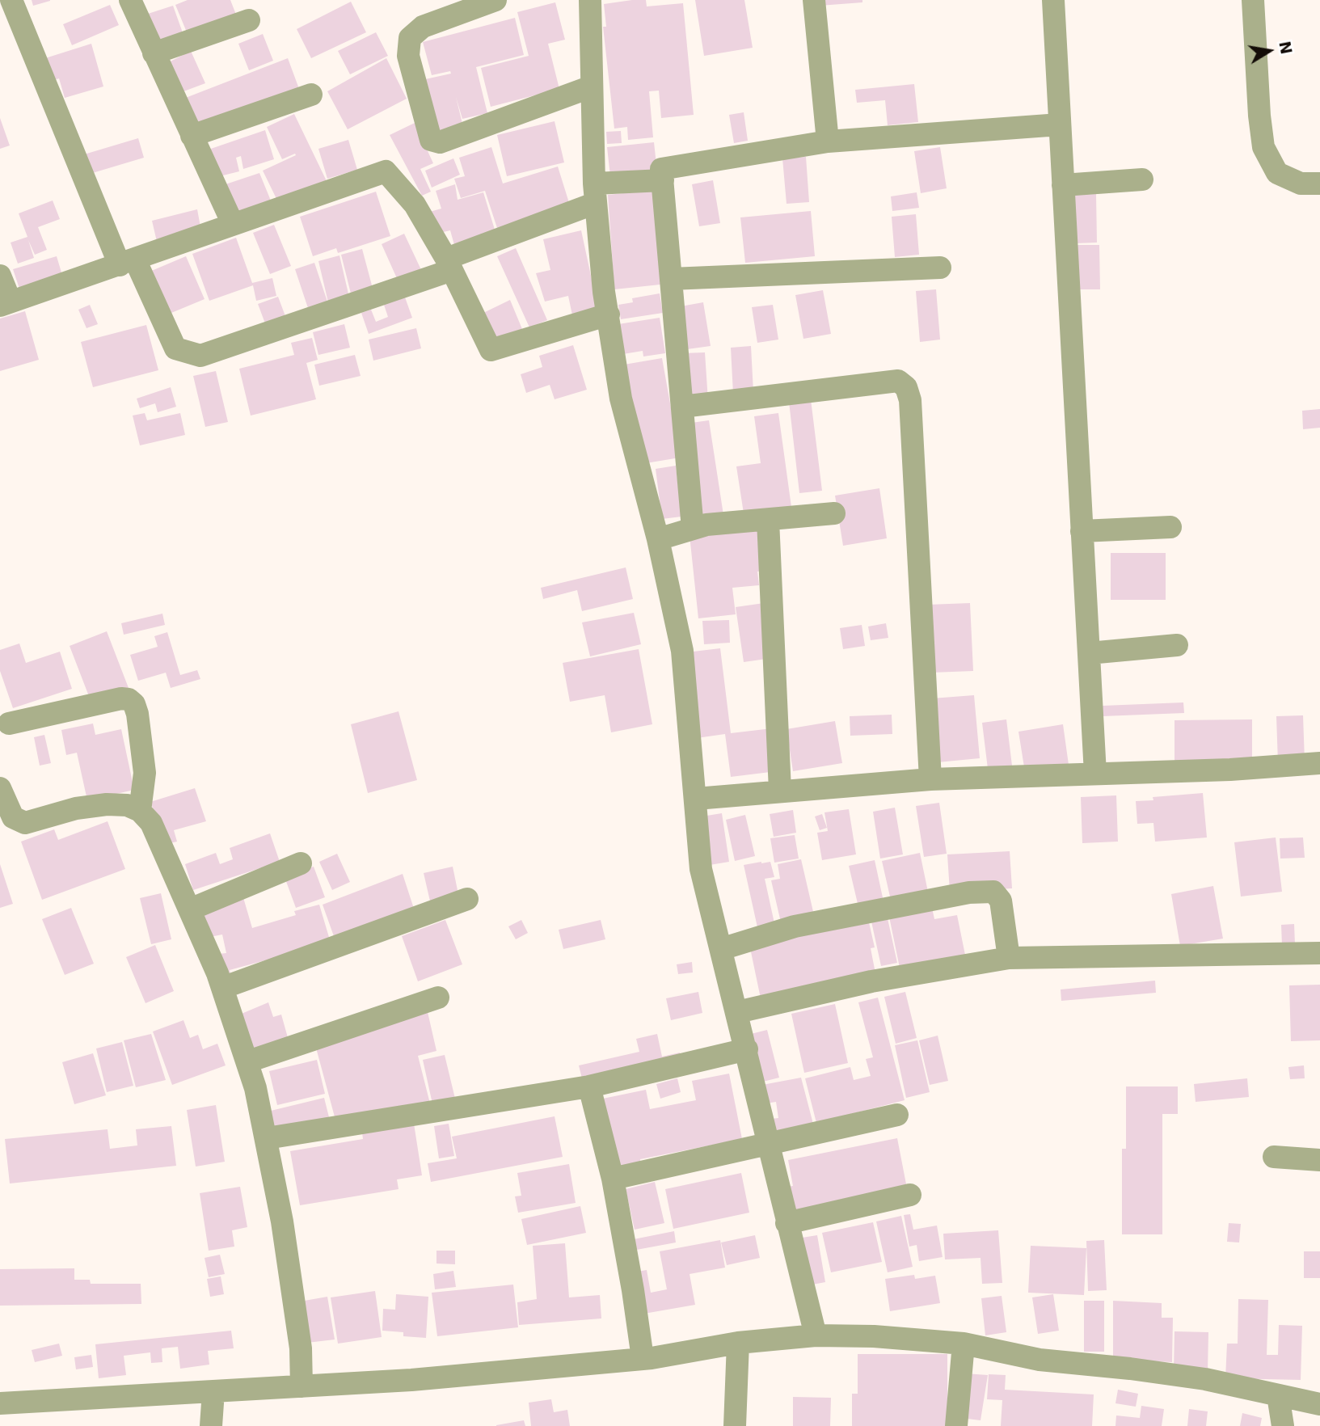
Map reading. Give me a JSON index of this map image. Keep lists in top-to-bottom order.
{
  "north": "right"
}
